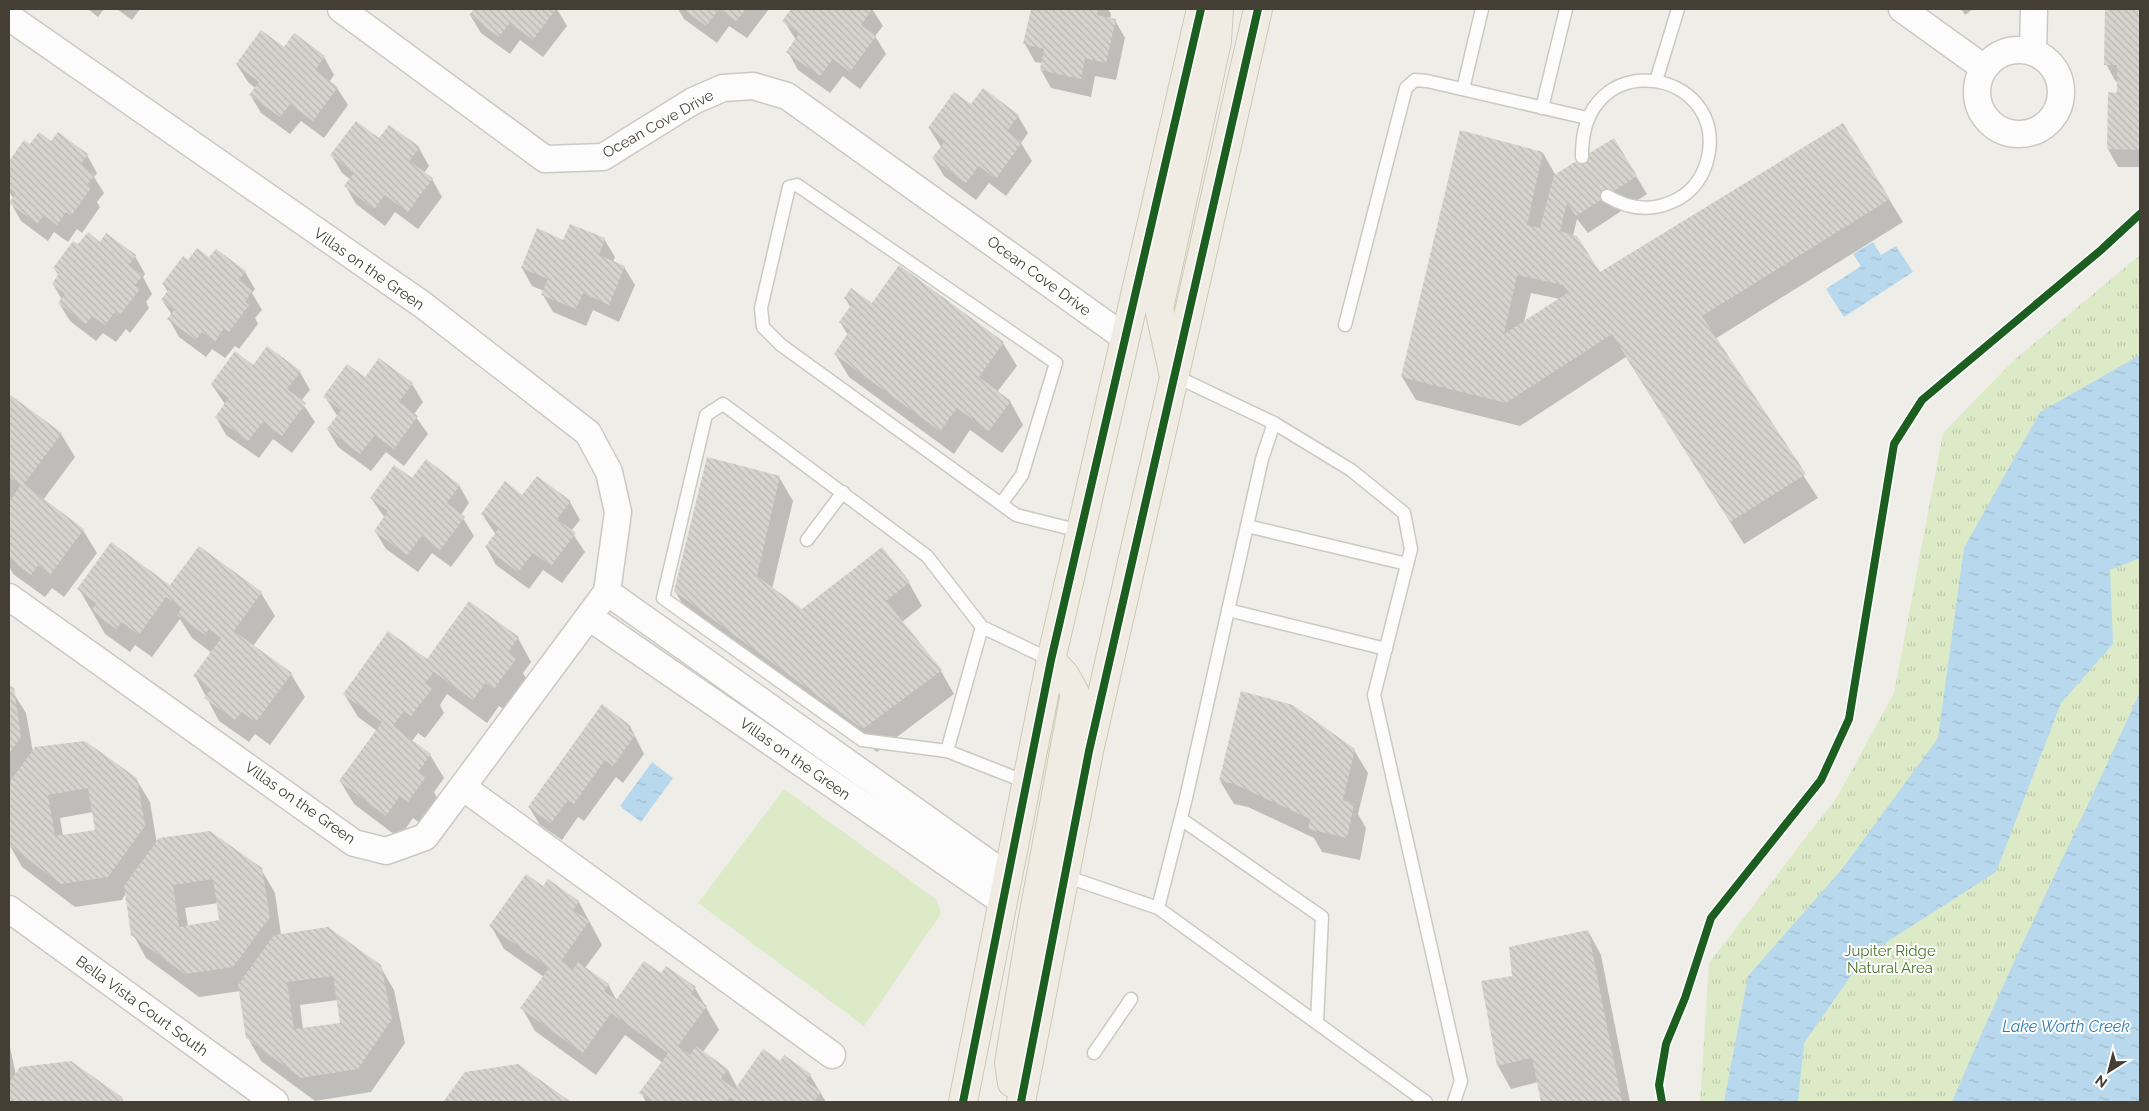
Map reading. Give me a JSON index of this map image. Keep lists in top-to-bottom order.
{
  "streets": {
    "street": ["Ocean Cove Drive", "Villas on the Green", "Bella Vista Court South"]
  },
  "water": ["Lake Worth Creek"],
  "parks": ["Jupiter Ridge Natural Area"],
  "north": "bottom left"
}
